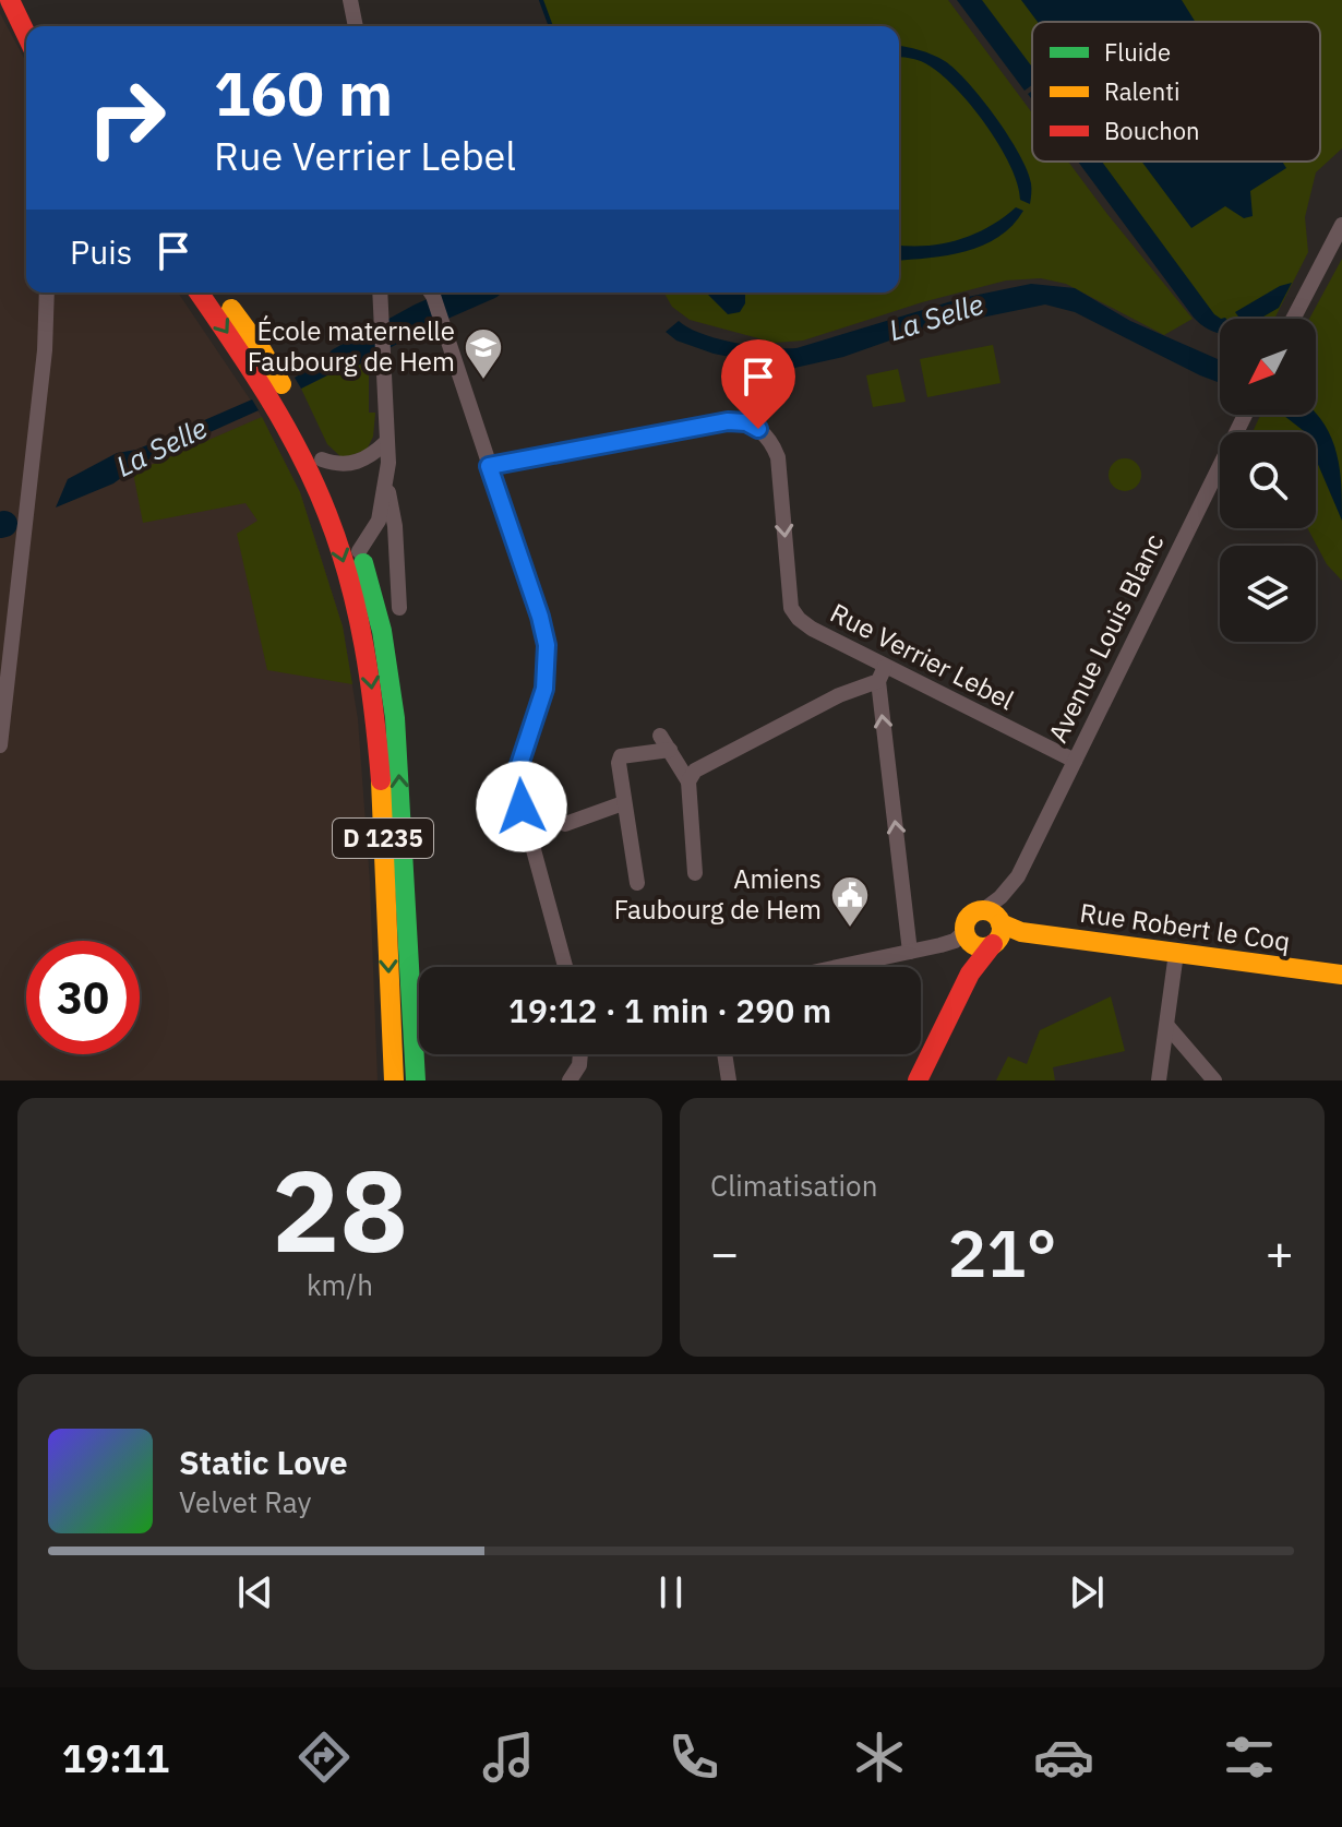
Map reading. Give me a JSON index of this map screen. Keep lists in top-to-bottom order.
{
  "streets": {
    "main road": ["Avenue Louis Blanc", "D 1235", "Rue Robert le Coq"],
    "street": ["Rue Verrier Lebel"]
  },
  "crossings": [
    ["Avenue Louis Blanc", "Rue Verrier Lebel"],
    ["Avenue Louis Blanc", "Rue Robert le Coq"]
  ],
  "water": ["La Selle"],
  "places": {
    "school or university": ["École maternelle Faubourg de Hem"],
    "public building": ["Amiens Faubourg de Hem"]
  },
  "legend": ["Fluide", "Ralenti", "Bouchon"],
  "north": "bottom left",
  "page": {
    "turn": ["160 m", "Rue Verrier Lebel"],
    "then": "Puis",
    "limit": "30",
    "trip": "19:12 · 1 min · 290 m",
    "tile": [
      ["28", "km/h"],
      "Climatisation"
    ],
    "heat": ["−", "21°", "+"],
    "song": ["Static Love", "Velvet Ray"],
    "tabs": "19:11"
  }
}
